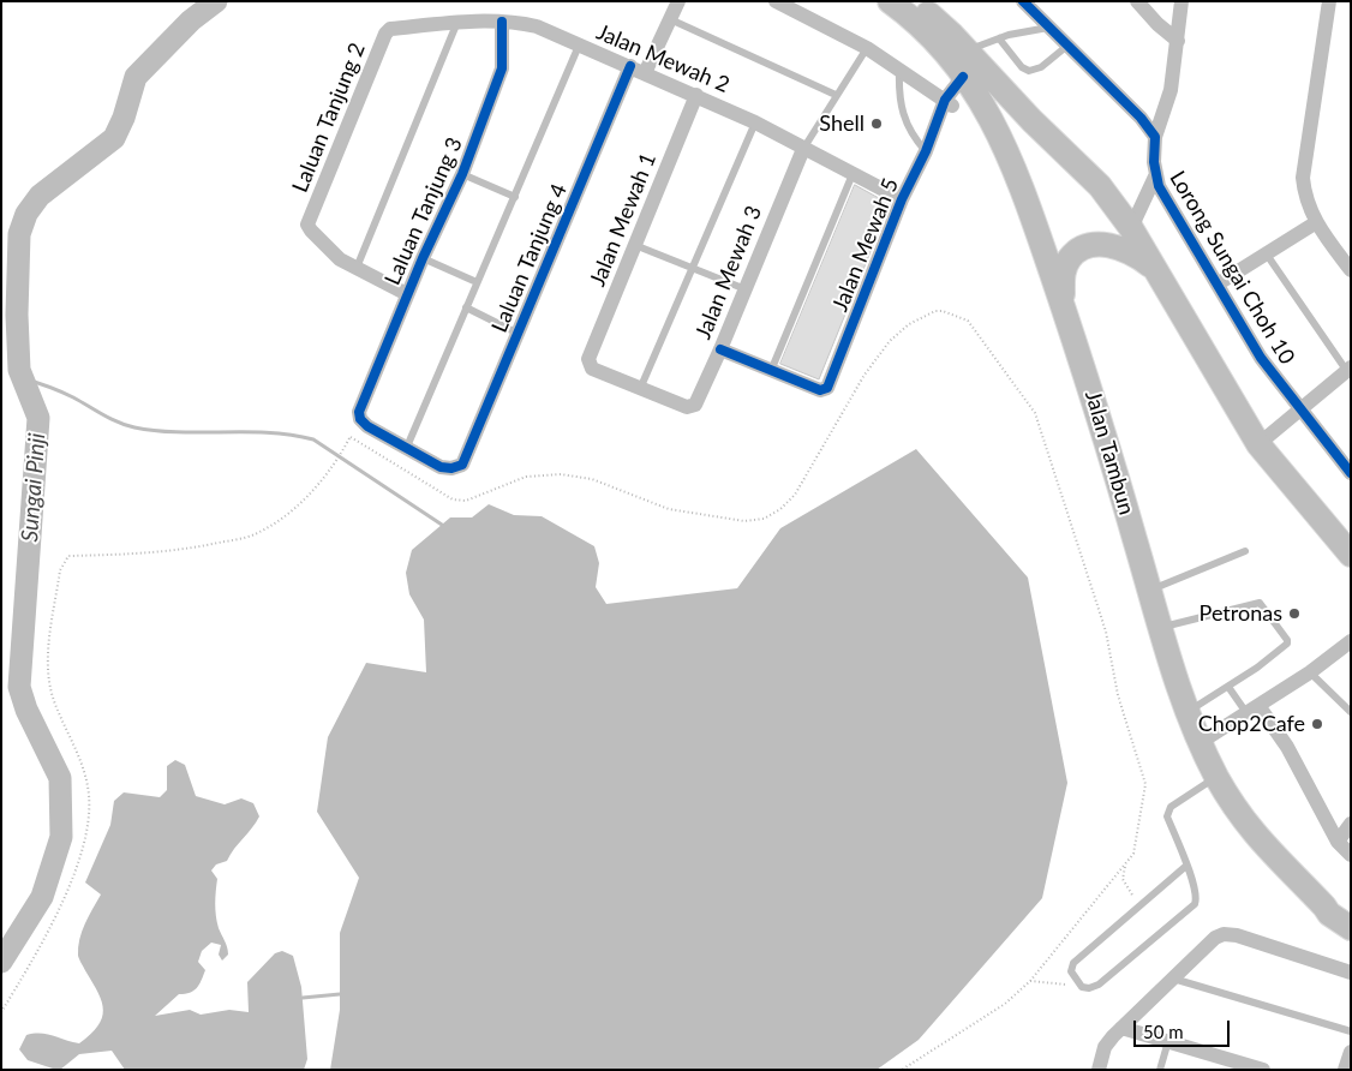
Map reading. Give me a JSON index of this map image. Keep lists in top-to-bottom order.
{
  "streets": {
    "main road": ["Jalan Tambun"],
    "street": [
      "Jalan Mewah 2",
      "Laluan Tanjung 2",
      "Laluan Tanjung 3",
      "Jalan Mewah 1",
      "Jalan Mewah 5",
      "Laluan Tanjung 4",
      "Lorong Sungai Choh 10",
      "Jalan Mewah 3"
    ]
  },
  "crossings": [
    ["Jalan Mewah 2", "Laluan Tanjung 2"],
    ["Jalan Mewah 2", "Laluan Tanjung 3"],
    ["Jalan Mewah 2", "Jalan Mewah 1"],
    ["Jalan Mewah 2", "Jalan Mewah 5"],
    ["Jalan Mewah 2", "Laluan Tanjung 4"],
    ["Jalan Mewah 2", "Jalan Mewah 3"],
    ["Laluan Tanjung 3", "Laluan Tanjung 4"],
    ["Jalan Mewah 1", "Jalan Mewah 3"]
  ],
  "water": ["Sungai Pinji"],
  "places": ["Shell", "Petronas", "Chop2Cafe"],
  "scale_bar": "50 m"
}
